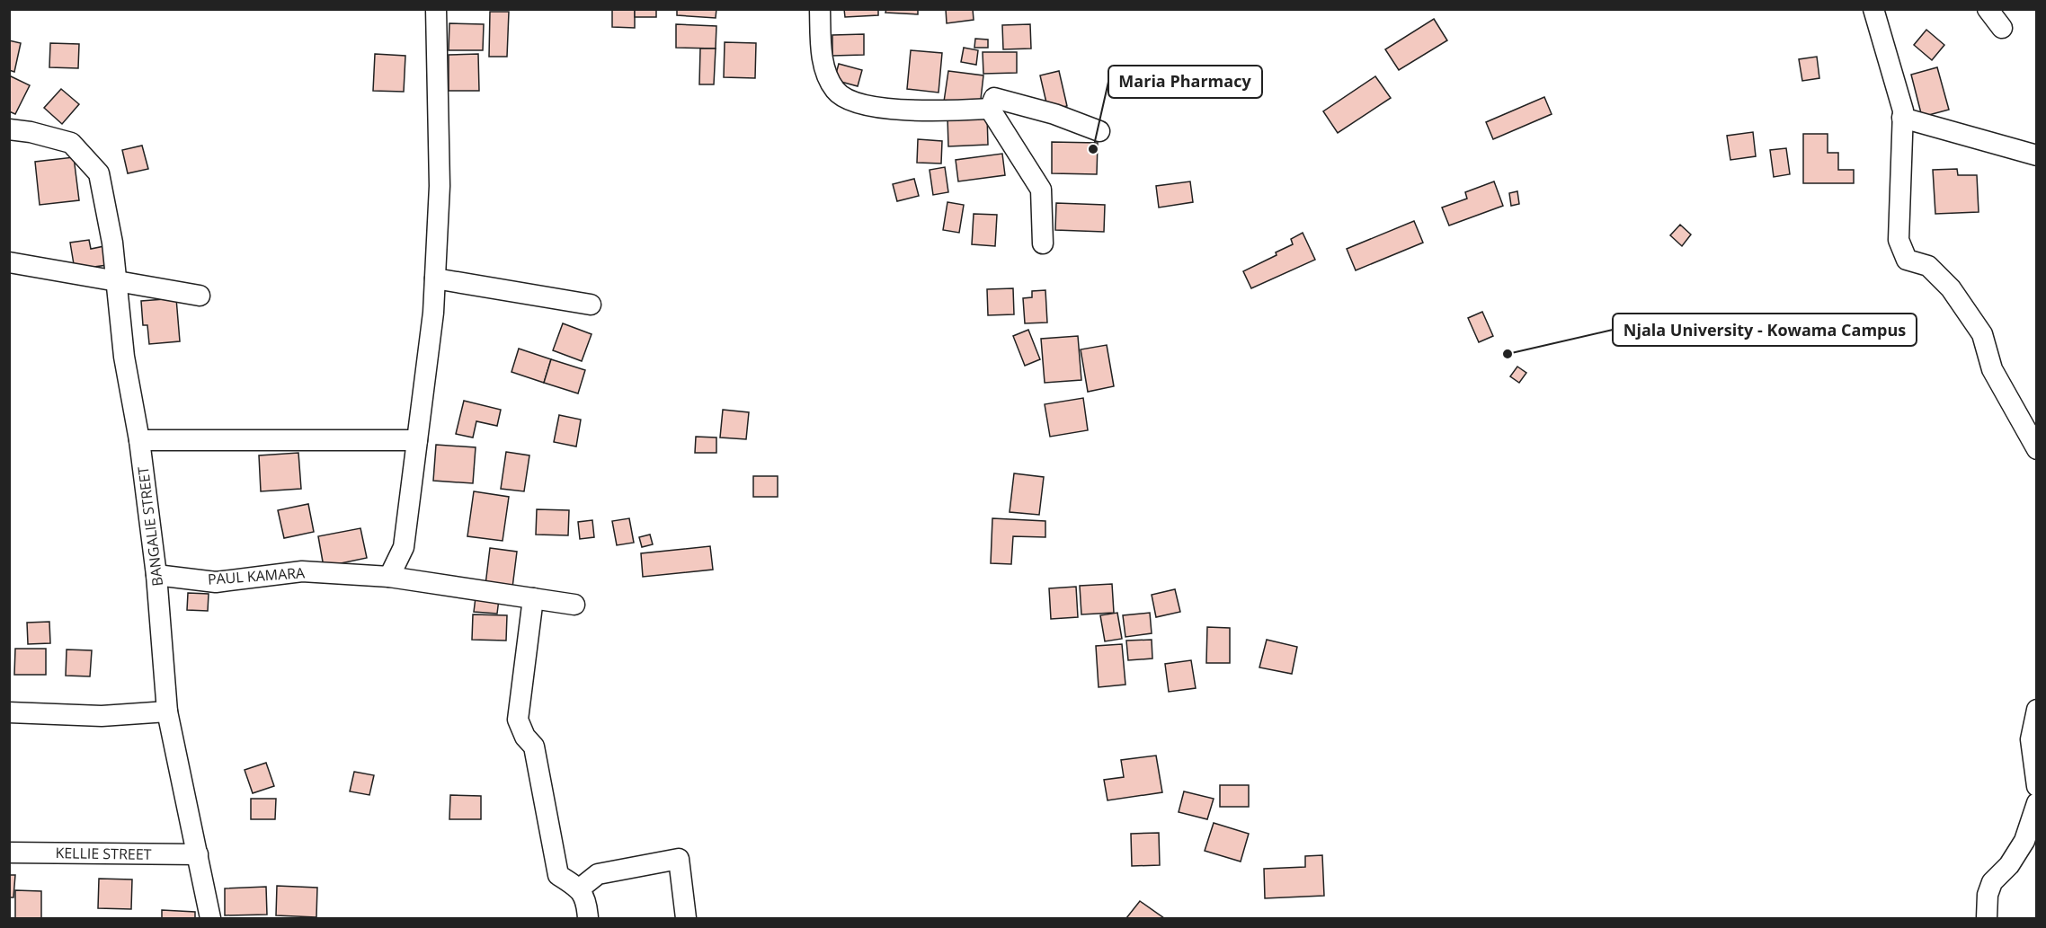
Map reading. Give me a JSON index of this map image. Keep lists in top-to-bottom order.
{
  "streets": {
    "street": ["BANGALIE STREET", "PAUL KAMARA", "KELLIE STREET"]
  },
  "crossings": [
    ["BANGALIE STREET", "PAUL KAMARA"],
    ["BANGALIE STREET", "KELLIE STREET"]
  ],
  "places": ["Maria Pharmacy", "Njala University - Kowama Campus"]
}
